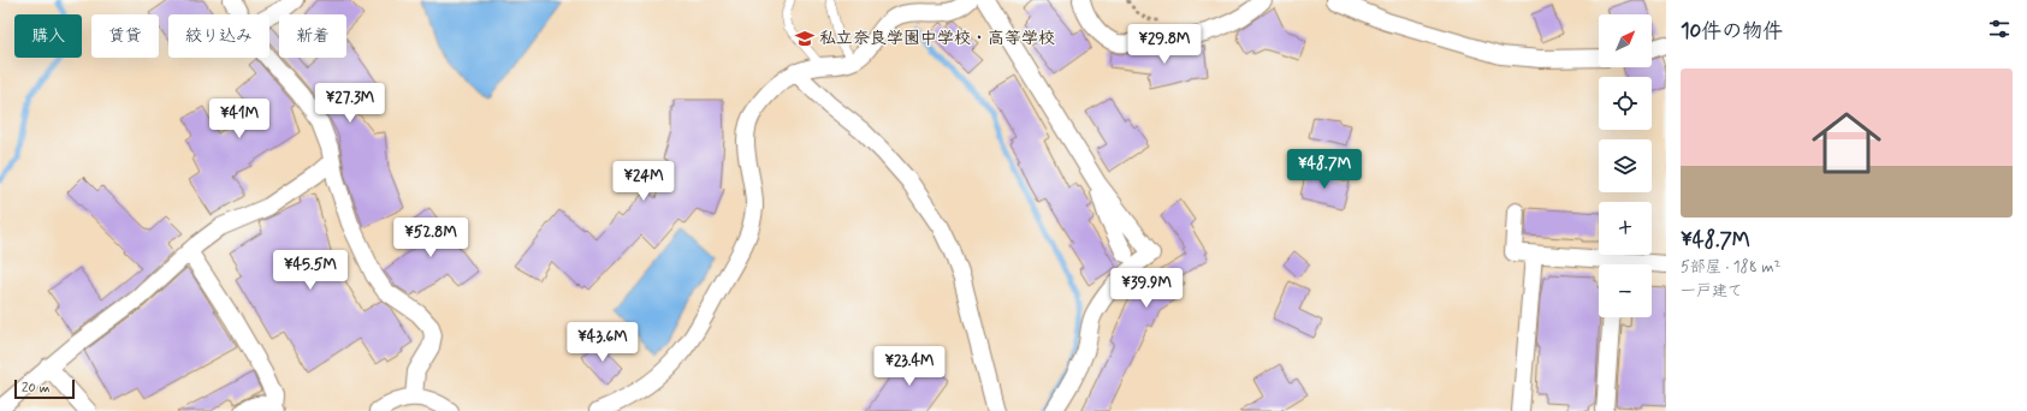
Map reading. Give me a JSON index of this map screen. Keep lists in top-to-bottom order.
{
  "places": {
    "school or university": ["私立奈良学園中学校・高等学校"]
  },
  "scale_bar": "20 m",
  "north": "top right",
  "page": {
    "heading": "10件の物件",
    "map_buttons": ["+", "−"],
    "chip": [
      "購入",
      "賃貸",
      "絞り込み",
      "新着"
    ],
    "price": [
      "¥29.8M",
      "¥27.3M",
      "¥41M",
      "¥48.7M",
      "¥24M",
      "¥52.8M",
      "¥45.5M",
      "¥39.9M",
      "¥43.6M",
      "¥23.4M"
    ],
    "list": [
      {
        "name": "¥48.7M",
        "note": "5部屋 · 188 m² · 一戸建て"
      }
    ],
    "scale": "20 m"
  }
}
